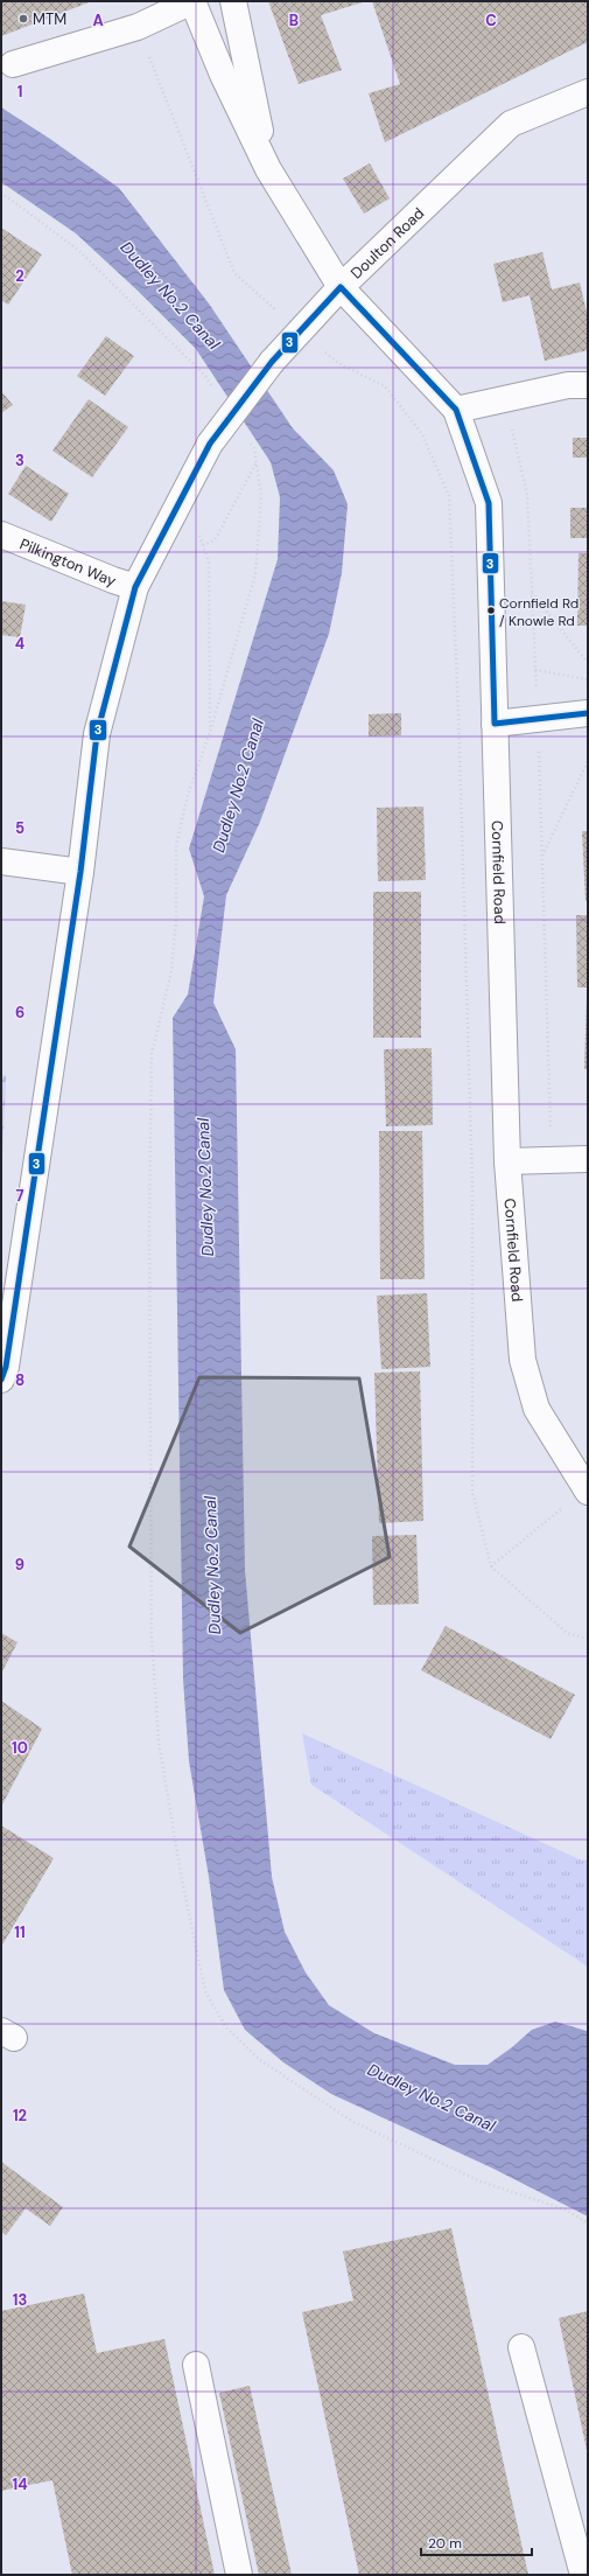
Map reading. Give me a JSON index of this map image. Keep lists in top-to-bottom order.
{
  "streets": {
    "street": ["Doulton Road", "Pilkington Way", "Cornfield Road"]
  },
  "crossings": [
    ["Doulton Road", "Pilkington Way"],
    ["Doulton Road", "Cornfield Road"]
  ],
  "water": ["Dudley No.2 Canal"],
  "places": ["MTM", "Cornfield Rd / Knowle Rd"],
  "lines": ["transit line 3"],
  "scale_bar": "20 m",
  "grid": {
    "columns": ["A", "B", "C"],
    "rows": [
      "1",
      "2",
      "3",
      "4",
      "5",
      "6",
      "7",
      "8",
      "9",
      "10",
      "11",
      "12",
      "13",
      "14"
    ]
  }
}
